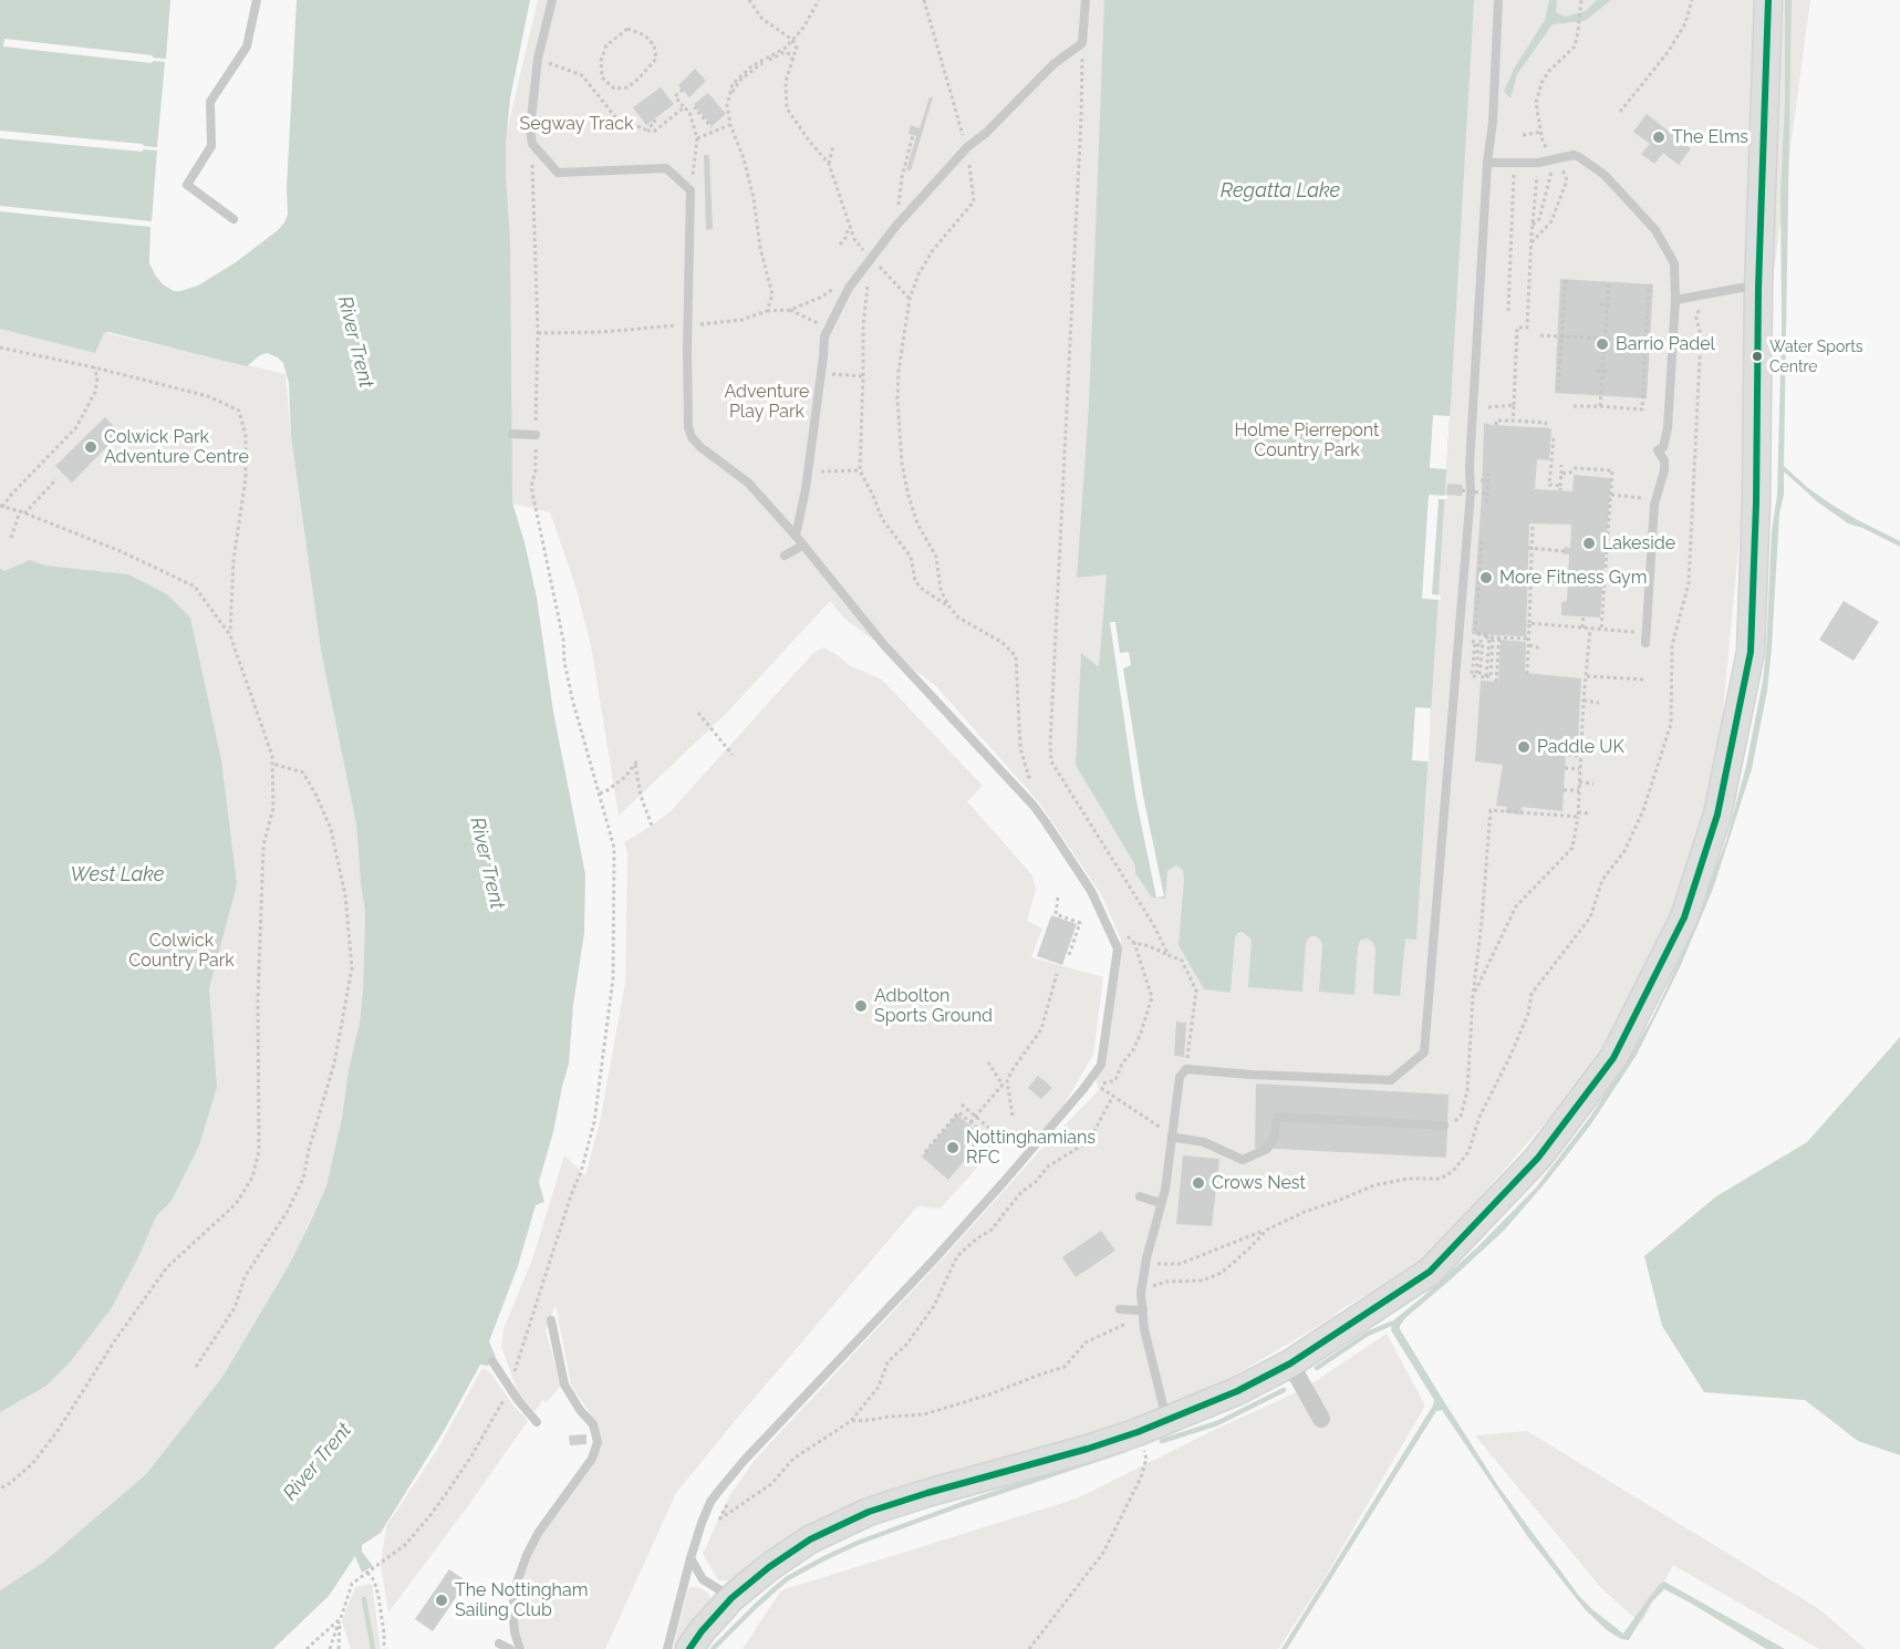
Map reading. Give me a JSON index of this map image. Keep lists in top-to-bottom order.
{
  "water": ["Regatta Lake", "River Trent", "West Lake"],
  "parks": [
    "Segway Track",
    "Adventure Play Park",
    "Holme Pierrepont Country Park",
    "Colwick Country Park"
  ],
  "places": [
    "The Elms",
    "Barrio Padel",
    "Water Sports Centre",
    "Colwick Park Adventure Centre",
    "Lakeside",
    "More Fitness Gym",
    "Paddle UK",
    "Adbolton Sports Ground",
    "Nottinghamians RFC",
    "Crows Nest",
    "The Nottingham Sailing Club"
  ]
}
